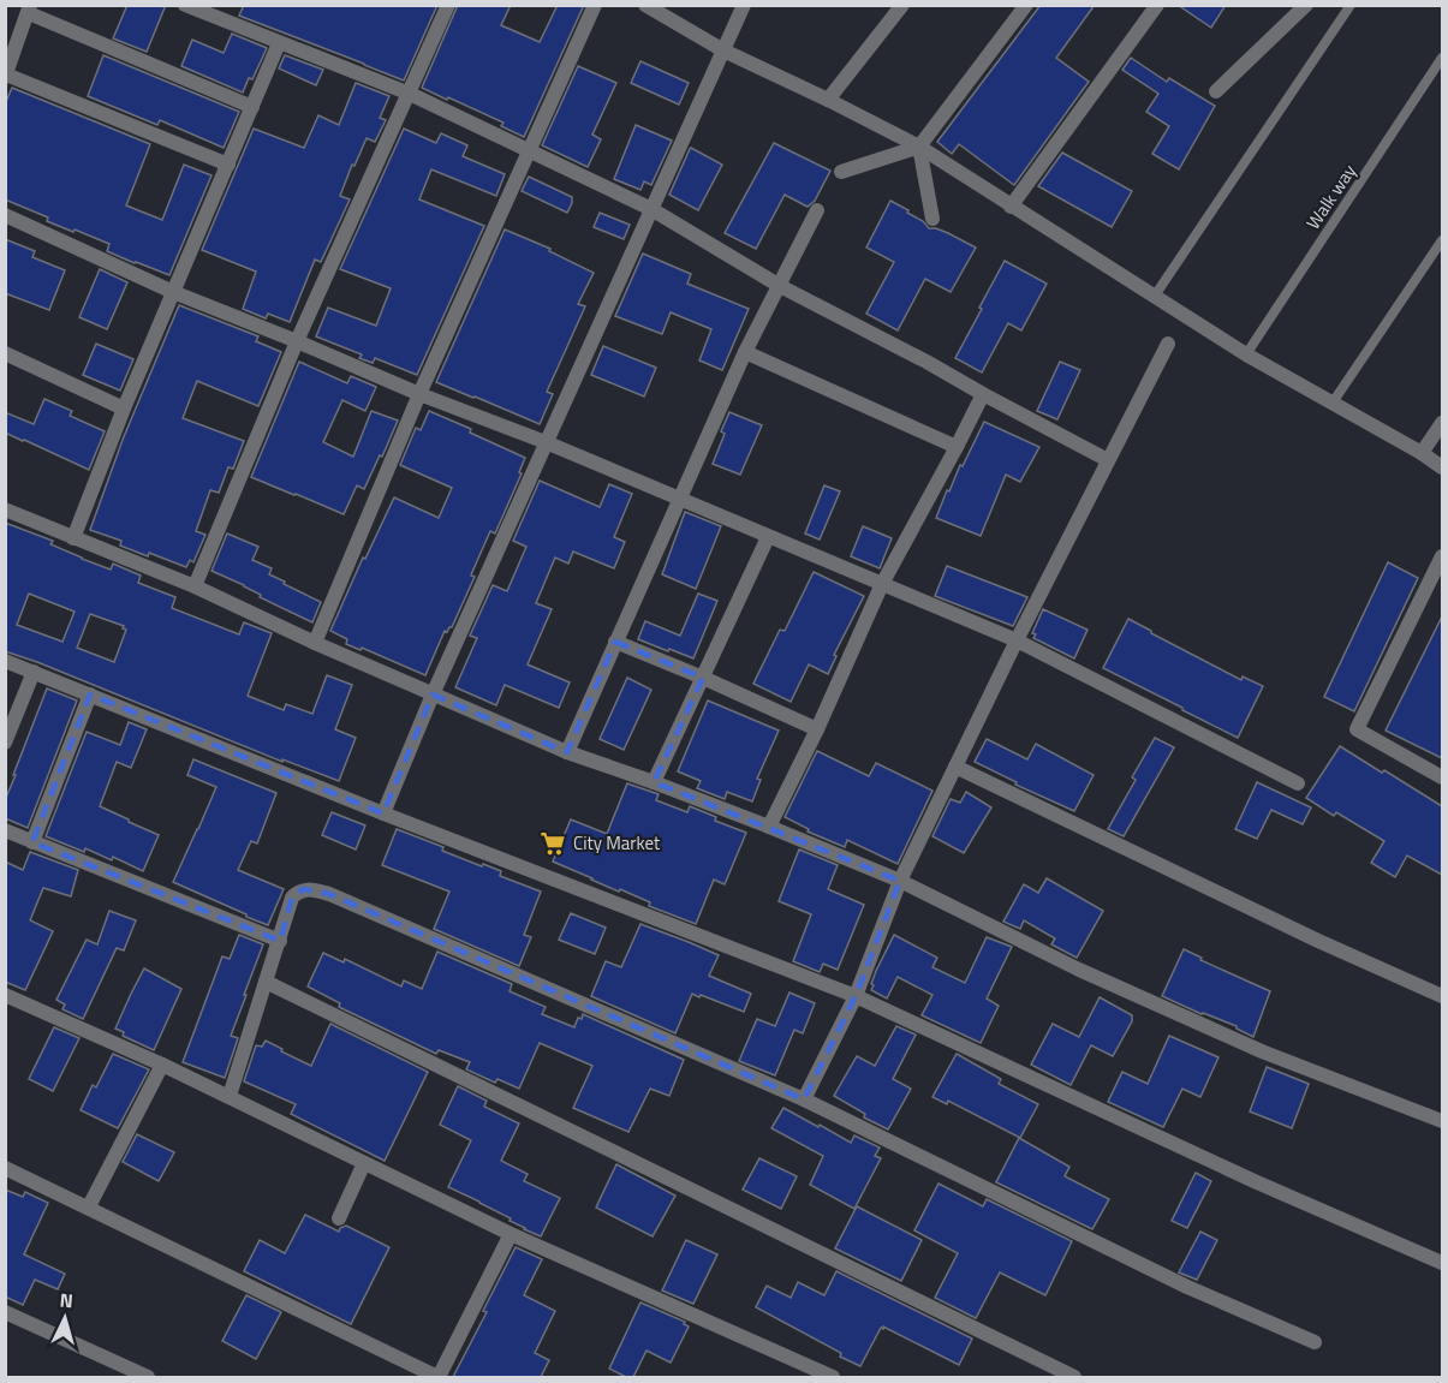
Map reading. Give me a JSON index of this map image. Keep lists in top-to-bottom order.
{
  "streets": {
    "lane": ["Walk way"]
  },
  "places": {
    "supermarket": ["City Market"]
  },
  "north": "top"
}
